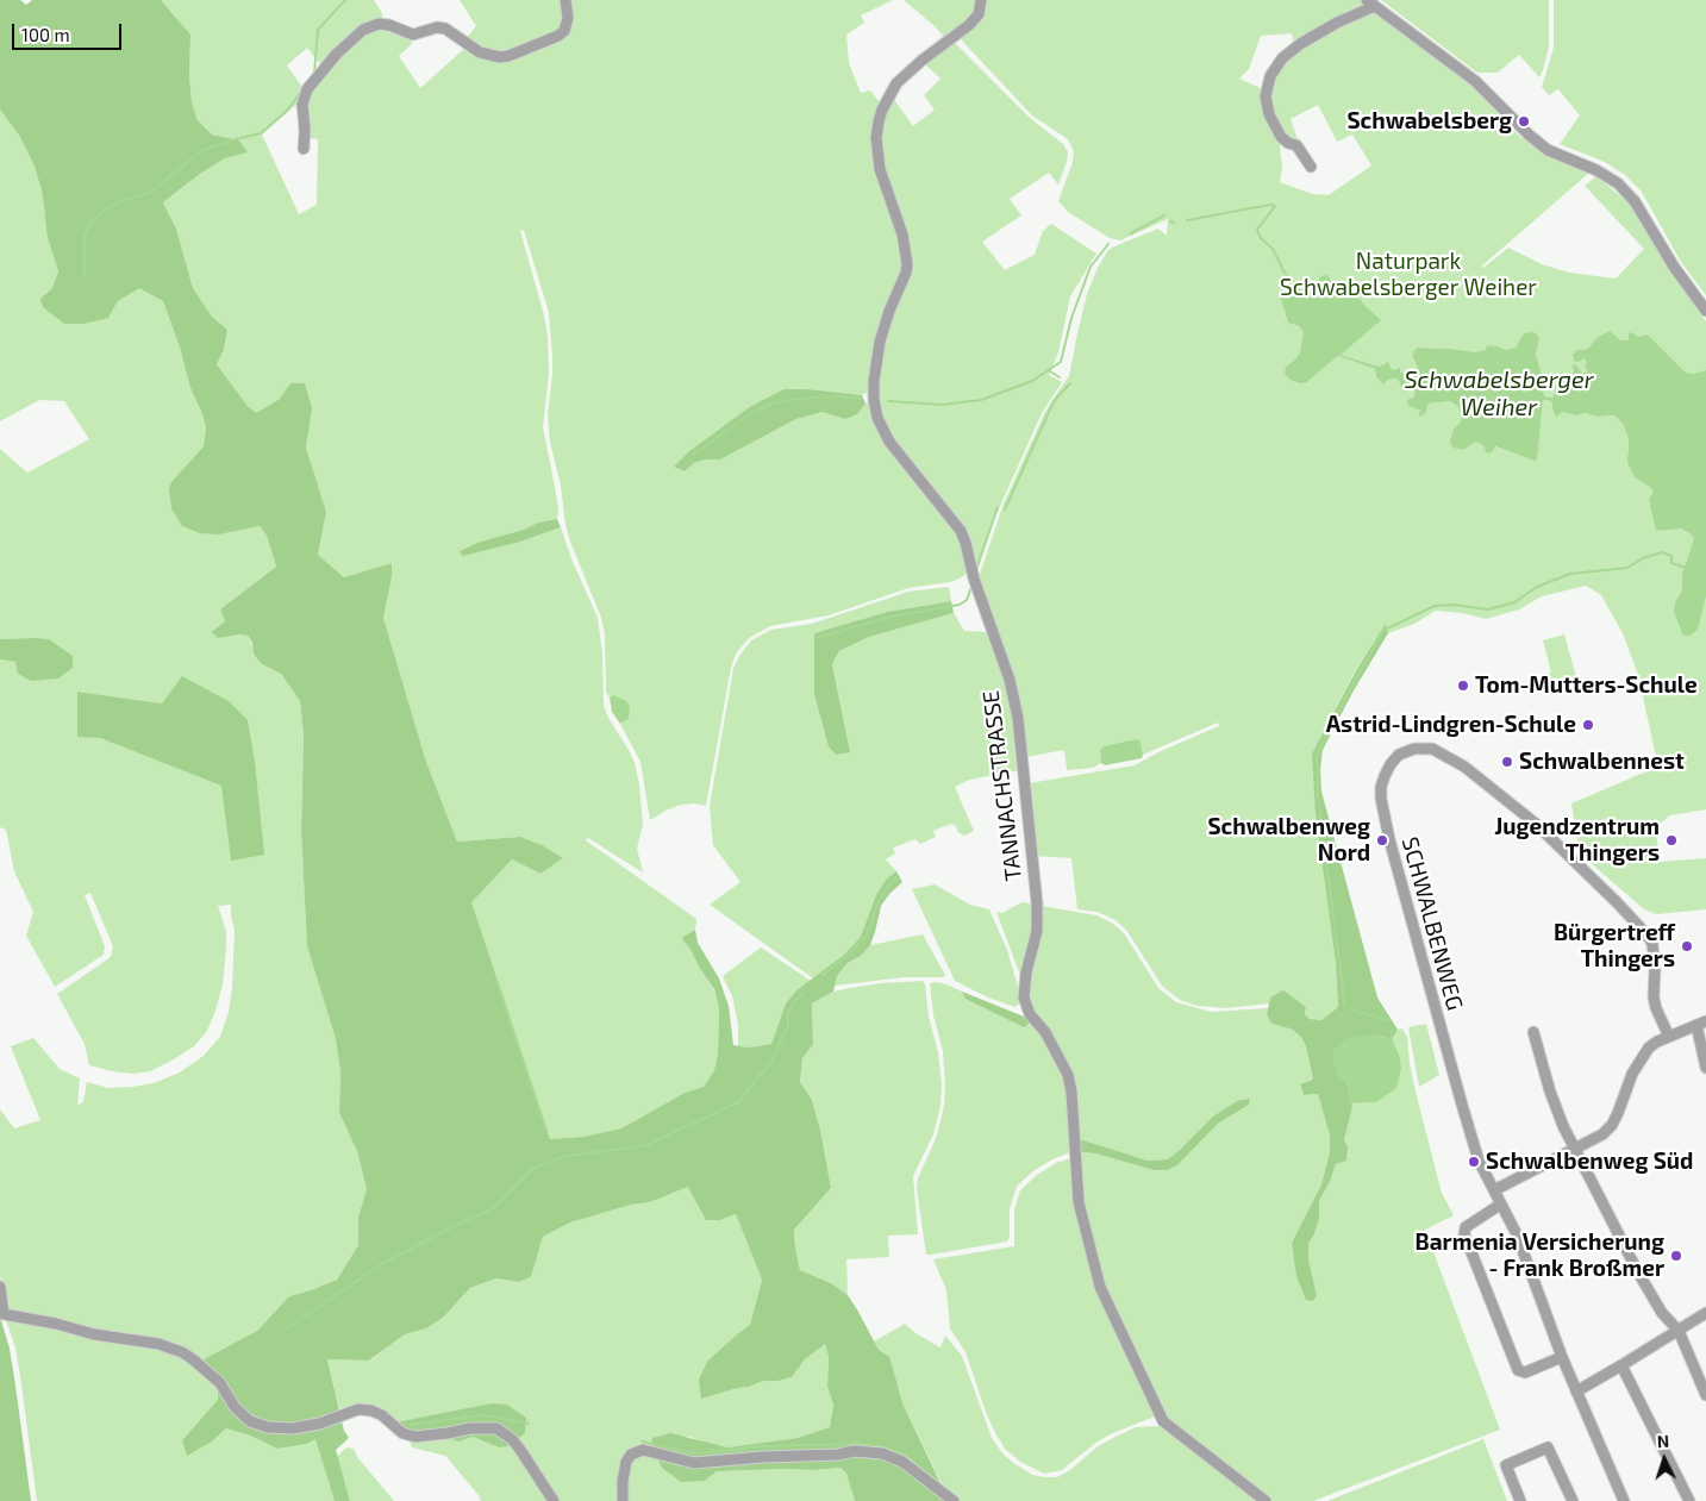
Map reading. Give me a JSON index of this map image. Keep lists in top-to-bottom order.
{
  "streets": {
    "street": ["TANNACHSTRASSE", "SCHWALBENWEG"]
  },
  "water": ["Schwabelsberger Weiher"],
  "parks": ["Naturpark Schwabelsberger Weiher"],
  "places": [
    "Schwabelsberg",
    "Tom-Mutters-Schule",
    "Astrid-Lindgren-Schule",
    "Schwalbennest",
    "Schwalbenweg Nord",
    "Jugendzentrum Thingers",
    "Bürgertreff Thingers",
    "Schwalbenweg Süd",
    "Barmenia Versicherung - Frank Broßmer"
  ],
  "scale_bar": "100 m",
  "north": "top"
}
